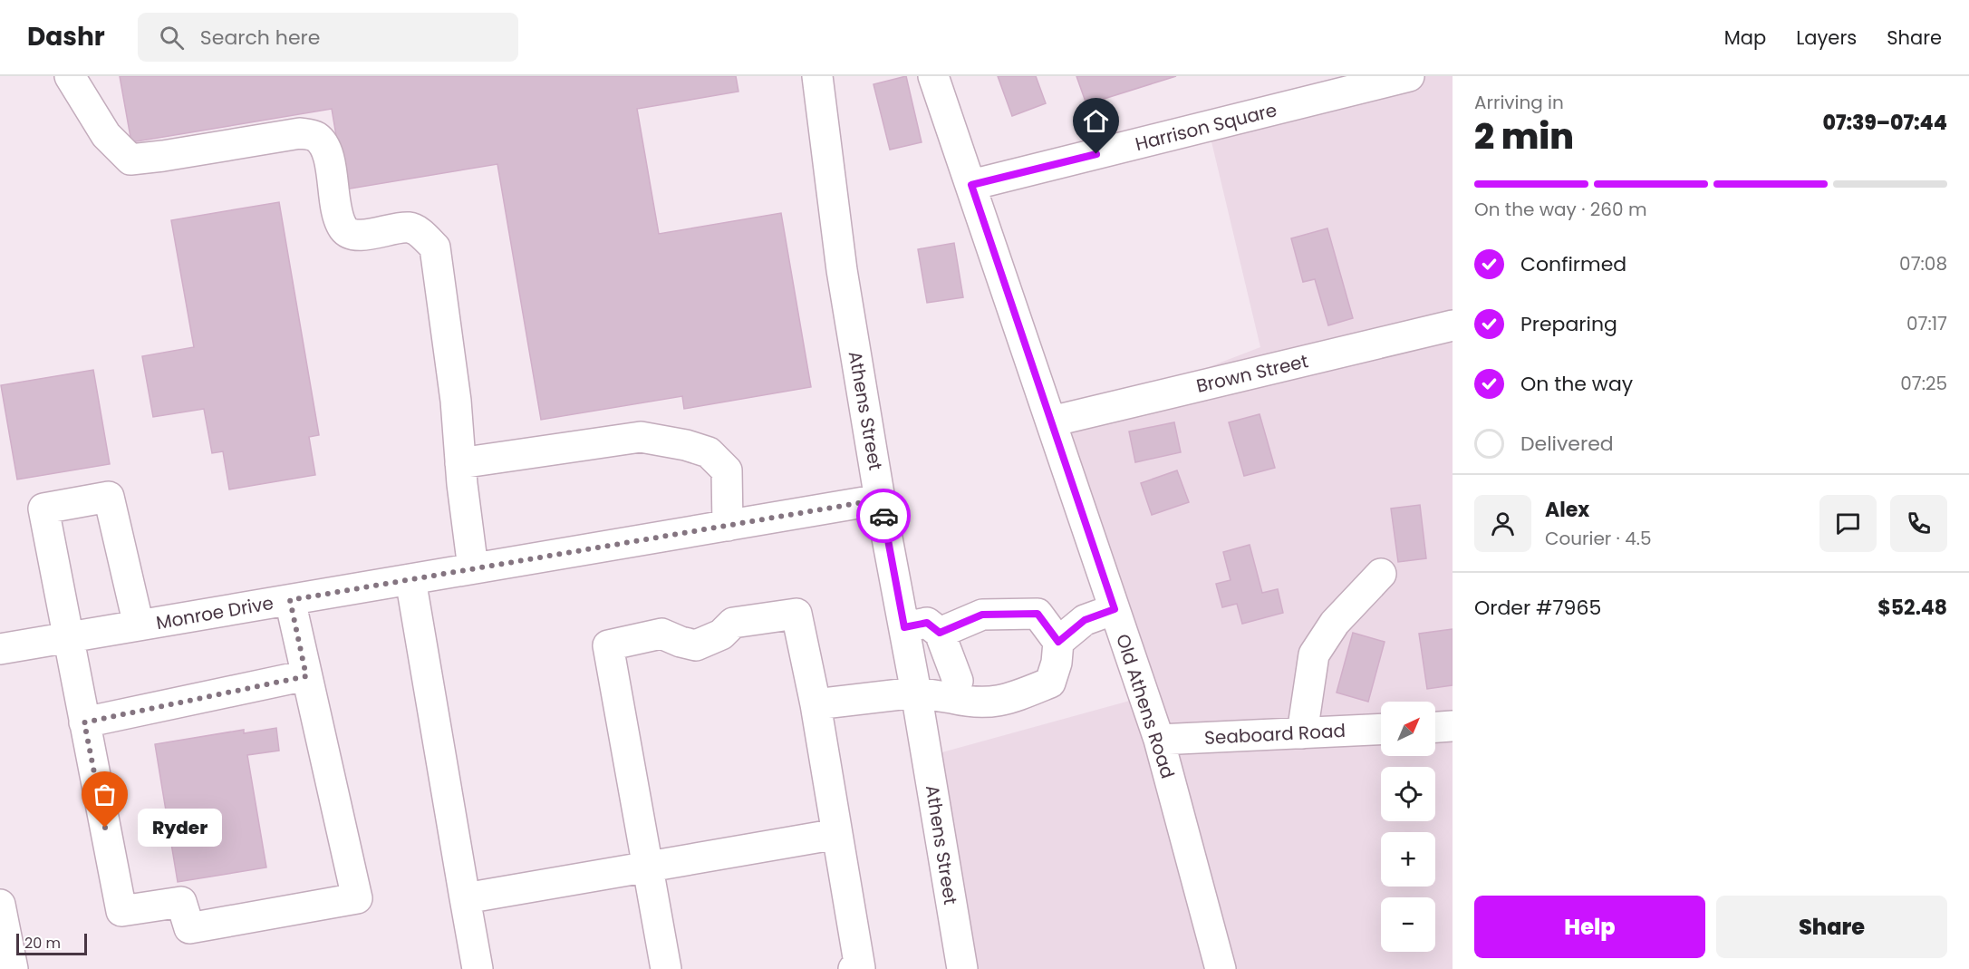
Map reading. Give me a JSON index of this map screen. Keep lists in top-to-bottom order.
{
  "streets": {
    "street": [
      "Harrison Square",
      "Brown Street",
      "Athens Street",
      "Monroe Drive",
      "Old Athens Road",
      "Seaboard Road"
    ]
  },
  "crossings": [
    ["Harrison Square", "Old Athens Road"],
    ["Brown Street", "Old Athens Road"],
    ["Athens Street", "Monroe Drive"],
    ["Old Athens Road", "Seaboard Road"]
  ],
  "places": ["Ryder"],
  "scale_bar": "20 m",
  "north": "top right",
  "page": {
    "header": "Dashr",
    "search": "Search here",
    "nav": ["Map", "Layers", "Share"],
    "heading": ["2 min", "Arriving in", "07:39–07:44"],
    "panel": [
      "Alex",
      "Courier · 4.5",
      "Order #7965",
      "$52.48"
    ],
    "bar": "On the way · 260 m",
    "list": [
      ["Confirmed", "07:08"],
      ["Preparing", "07:17"],
      ["On the way", "07:25"],
      "Delivered"
    ],
    "map_buttons": ["+", "−"],
    "bubble": "Ryder",
    "buttons": ["Help", "Share"],
    "scale": "20 m"
  }
}
